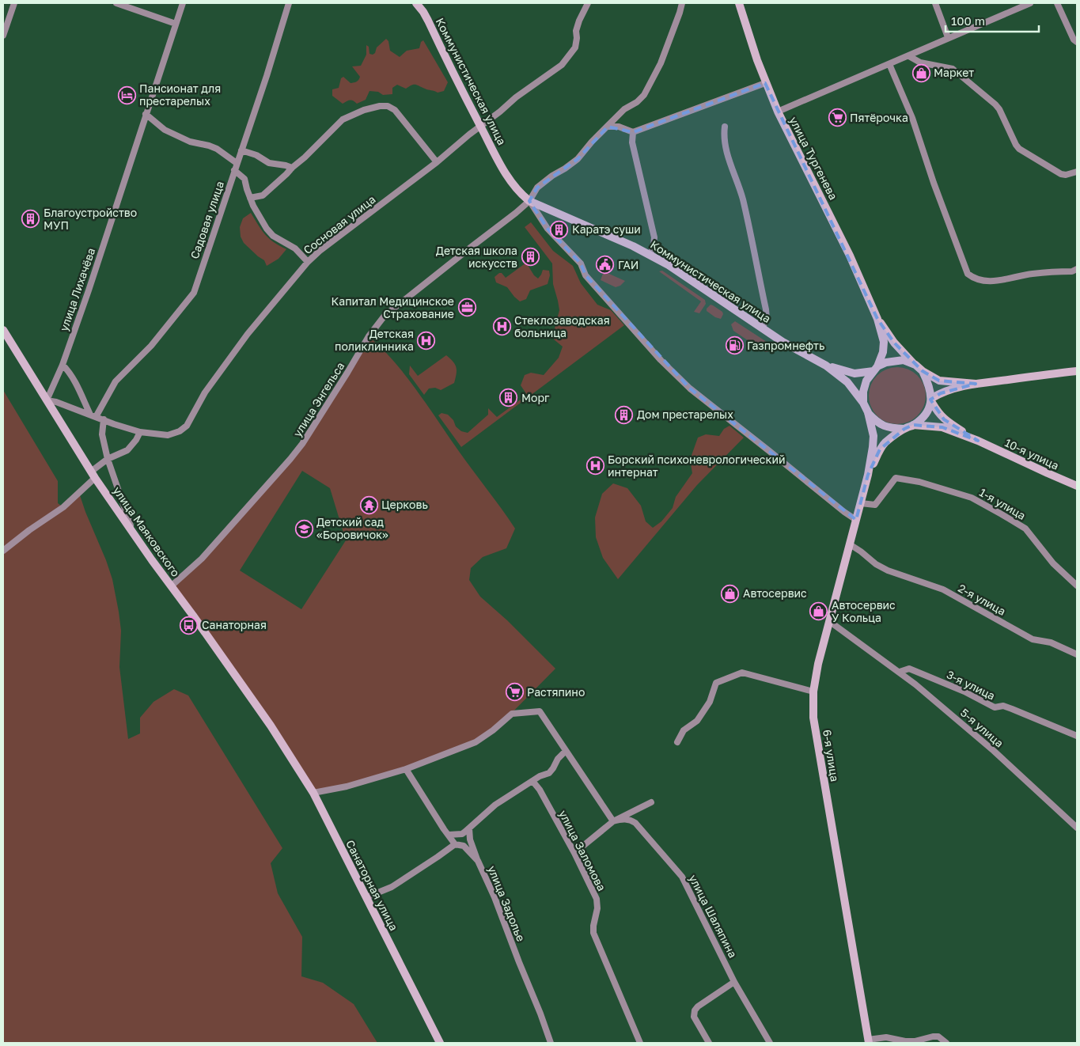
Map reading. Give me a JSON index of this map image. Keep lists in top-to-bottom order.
{
  "streets": {
    "street": [
      "Коммунистическая улица",
      "улица Тургенева",
      "Садовая улица",
      "Сосновая улица",
      "улица Лихачёва",
      "улица Энгельса",
      "10-я улица",
      "1-я улица",
      "улица Маяковского",
      "2-я улица",
      "3-я улица",
      "5-я улица",
      "6-я улица",
      "улица Заломова",
      "Санаторная улица",
      "улица Задолье",
      "улица Шаляпина"
    ]
  },
  "crossings": [
    ["Коммунистическая улица", "улица Тургенева"],
    ["Коммунистическая улица", "Сосновая улица"],
    ["Коммунистическая улица", "улица Энгельса"],
    ["Коммунистическая улица", "10-я улица"],
    ["улица Тургенева", "10-я улица"],
    ["Садовая улица", "Сосновая улица"],
    ["Сосновая улица", "улица Лихачёва"],
    ["Сосновая улица", "улица Маяковского"],
    ["улица Лихачёва", "улица Маяковского"],
    ["улица Энгельса", "улица Маяковского"],
    ["1-я улица", "6-я улица"],
    ["улица Маяковского", "Санаторная улица"],
    ["2-я улица", "6-я улица"],
    ["3-я улица", "5-я улица"],
    ["5-я улица", "6-я улица"]
  ],
  "places": {
    "shop": ["Маркет", "Автосервис", "Автосервис У Кольца"],
    "hotel": ["Пансионат для престарелых"],
    "supermarket": ["Пятёрочка", "Растяпино"],
    "building": [
      "Благоустройство МУП",
      "Каратэ суши",
      "Детская школа искусств",
      "Морг",
      "Дом престарелых"
    ],
    "public building": ["ГАИ"],
    "office": ["Капитал Медицинское Страхование"],
    "hospital": ["Стеклозаводская больница", "Детская поликлинника", "Борский психоневрологический интернат"],
    "fuel station": ["Газпромнефть"],
    "temple": ["Церковь"],
    "school or university": ["Детский сад «Боровичок»"],
    "bus stop": ["Санаторная"]
  },
  "scale_bar": "100 m"
}
